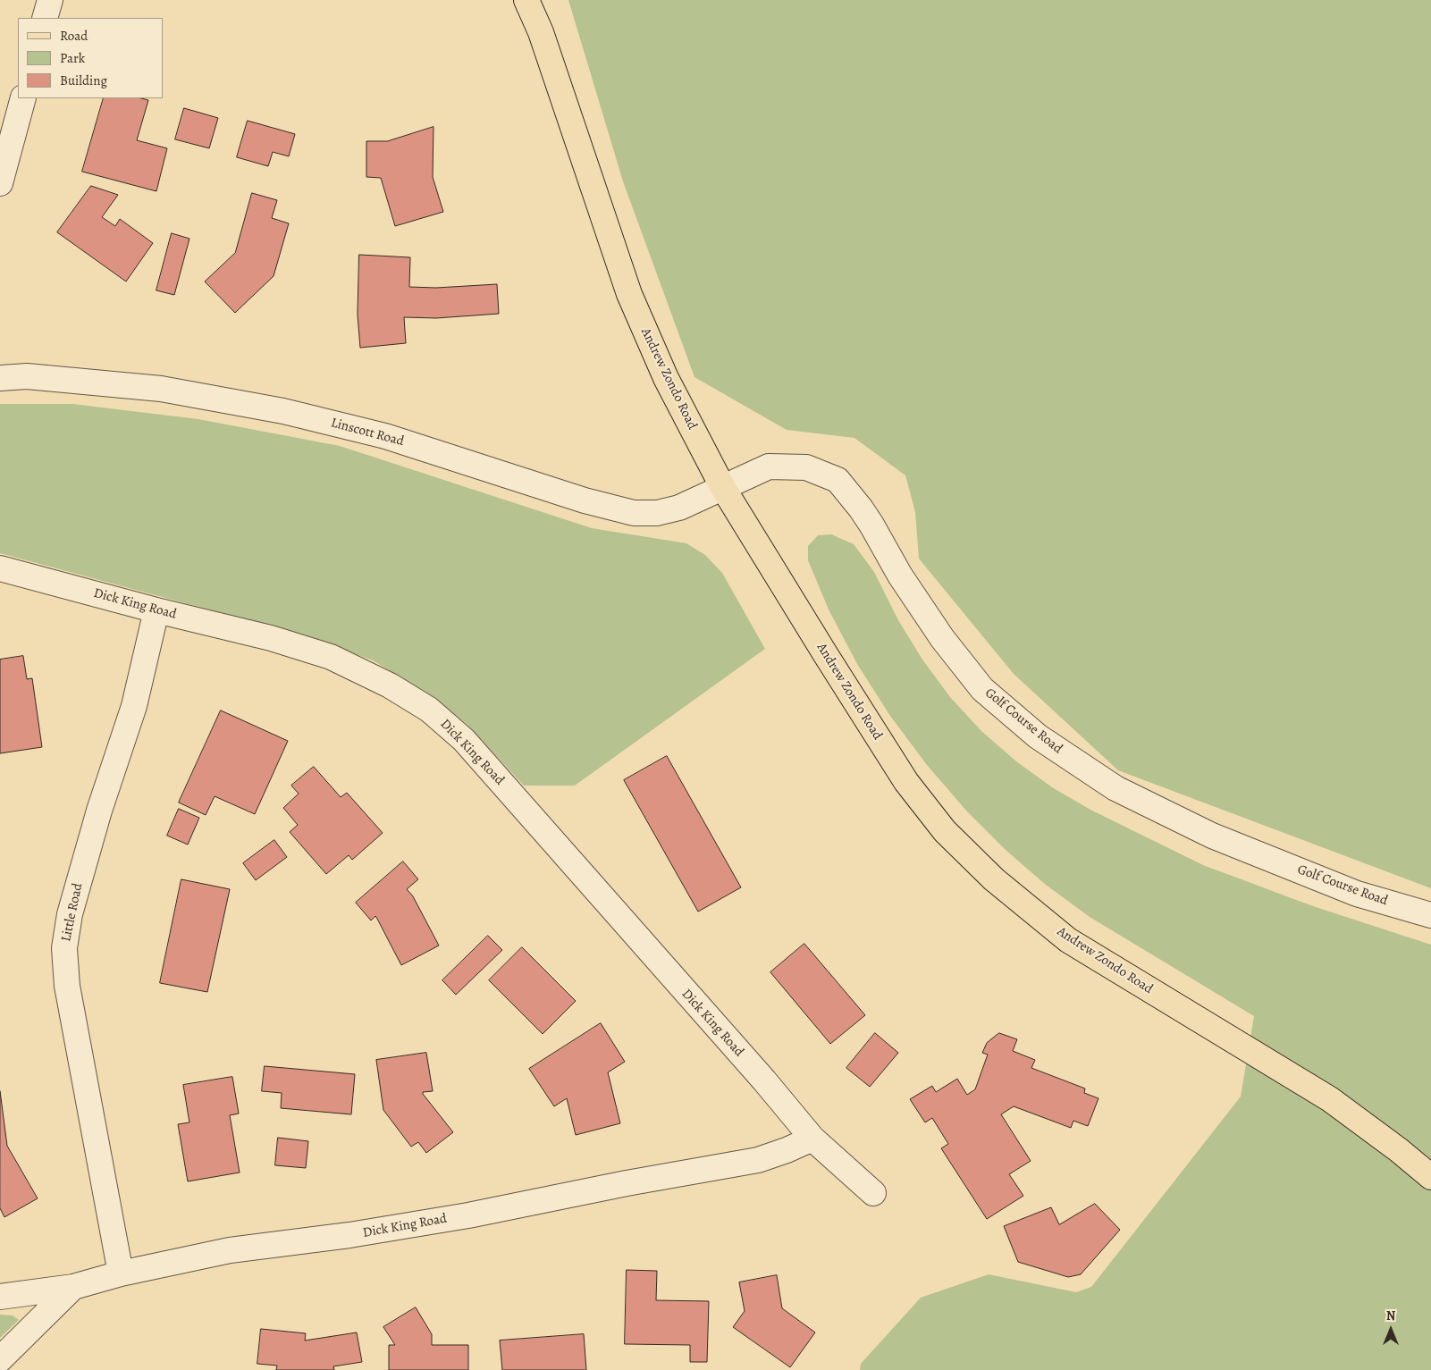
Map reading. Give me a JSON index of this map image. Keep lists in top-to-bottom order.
{
  "streets": {
    "main road": ["Andrew Zondo Road"],
    "street": [
      "Linscott Road",
      "Dick King Road",
      "Golf Course Road",
      "Little Road"
    ]
  },
  "crossings": [
    ["Andrew Zondo Road", "Linscott Road"],
    ["Andrew Zondo Road", "Golf Course Road"],
    ["Linscott Road", "Golf Course Road"],
    ["Dick King Road", "Little Road"]
  ],
  "legend": ["Road", "Park", "Building"],
  "north": "top"
}
